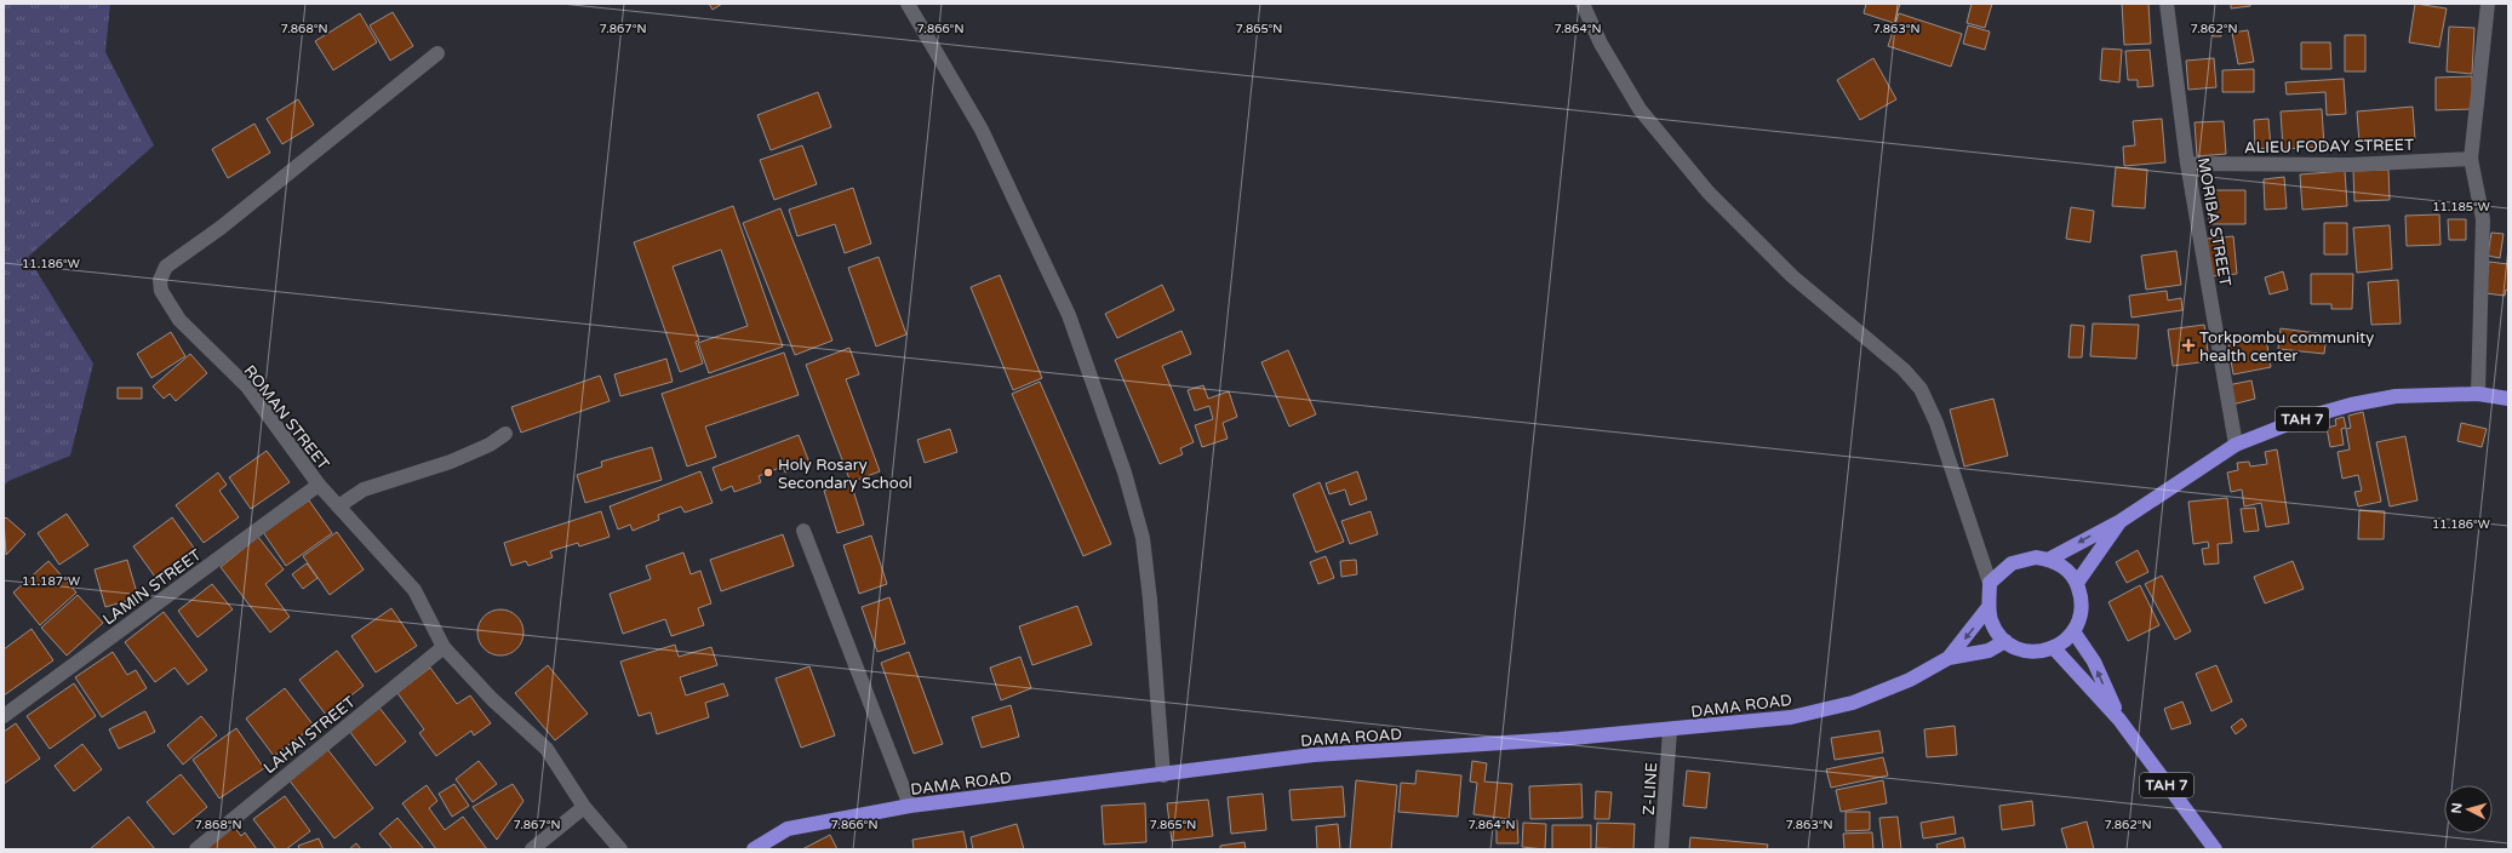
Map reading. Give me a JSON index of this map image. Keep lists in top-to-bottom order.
{
  "streets": {
    "highway": ["TAH 7", "DAMA ROAD"],
    "street": [
      "ALIEU FODAY STREET",
      "MORIBA STREET",
      "ROMAN STREET",
      "LAMIN STREET",
      "LAHAI STREET",
      "Z-LINE"
    ]
  },
  "crossings": [
    ["ALIEU FODAY STREET", "MORIBA STREET"],
    ["MORIBA STREET", "TAH 7"],
    ["ROMAN STREET", "LAMIN STREET"],
    ["ROMAN STREET", "LAHAI STREET"],
    ["DAMA ROAD", "Z-LINE"]
  ],
  "places": {
    "health": ["Torkpombu community health center"],
    "other": ["Holy Rosary Secondary School"]
  },
  "north": "left",
  "coordinates": [
    "7.868°N",
    "7.867°N",
    "7.866°N",
    "7.865°N",
    "7.864°N",
    "7.863°N",
    "7.862°N",
    "11.185°W",
    "11.186°W",
    "11.187°W"
  ]
}
